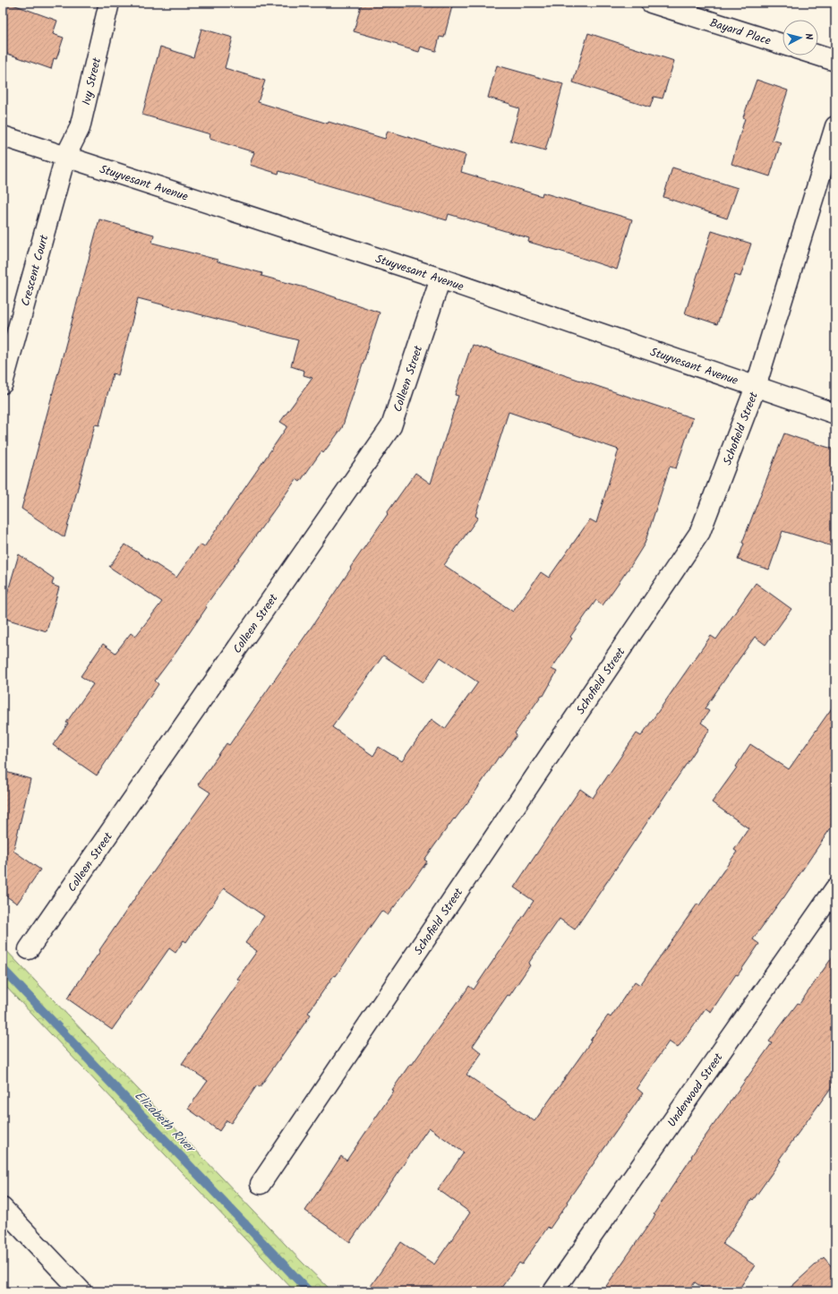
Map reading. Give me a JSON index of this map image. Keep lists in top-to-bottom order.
{
  "streets": {
    "street": [
      "Bayard Place",
      "Ivy Street",
      "Stuyvesant Avenue",
      "Crescent Court",
      "Colleen Street",
      "Schofield Street",
      "Underwood Street"
    ]
  },
  "crossings": [
    ["Ivy Street", "Stuyvesant Avenue"],
    ["Ivy Street", "Crescent Court"],
    ["Stuyvesant Avenue", "Crescent Court"],
    ["Stuyvesant Avenue", "Colleen Street"],
    ["Stuyvesant Avenue", "Schofield Street"]
  ],
  "water": ["Elizabeth River"],
  "north": "right"
}
